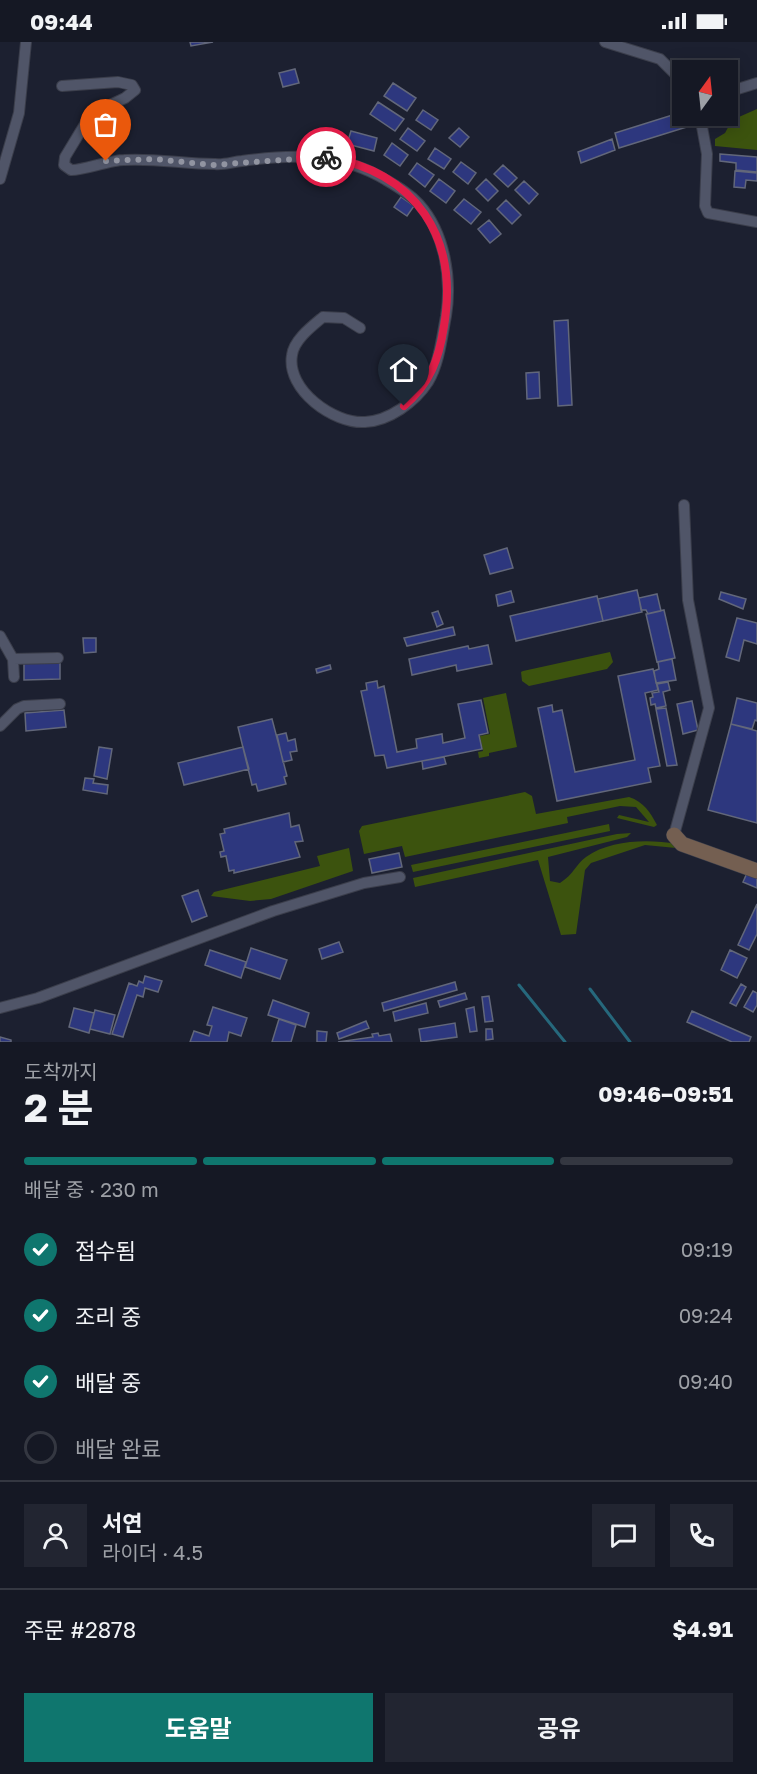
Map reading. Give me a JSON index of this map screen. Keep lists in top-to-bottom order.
{
  "north": "top",
  "page": {
    "status": "09:44",
    "heading": ["2 분", "도착까지", "09:46–09:51"],
    "panel": [
      "서연",
      "라이더 · 4.5",
      "주문 #2878",
      "$4.91"
    ],
    "bar": "배달 중 · 230 m",
    "list": [
      ["접수됨", "09:19"],
      ["조리 중", "09:24"],
      ["배달 중", "09:40"],
      "배달 완료"
    ],
    "buttons": ["도움말", "공유"]
  }
}
